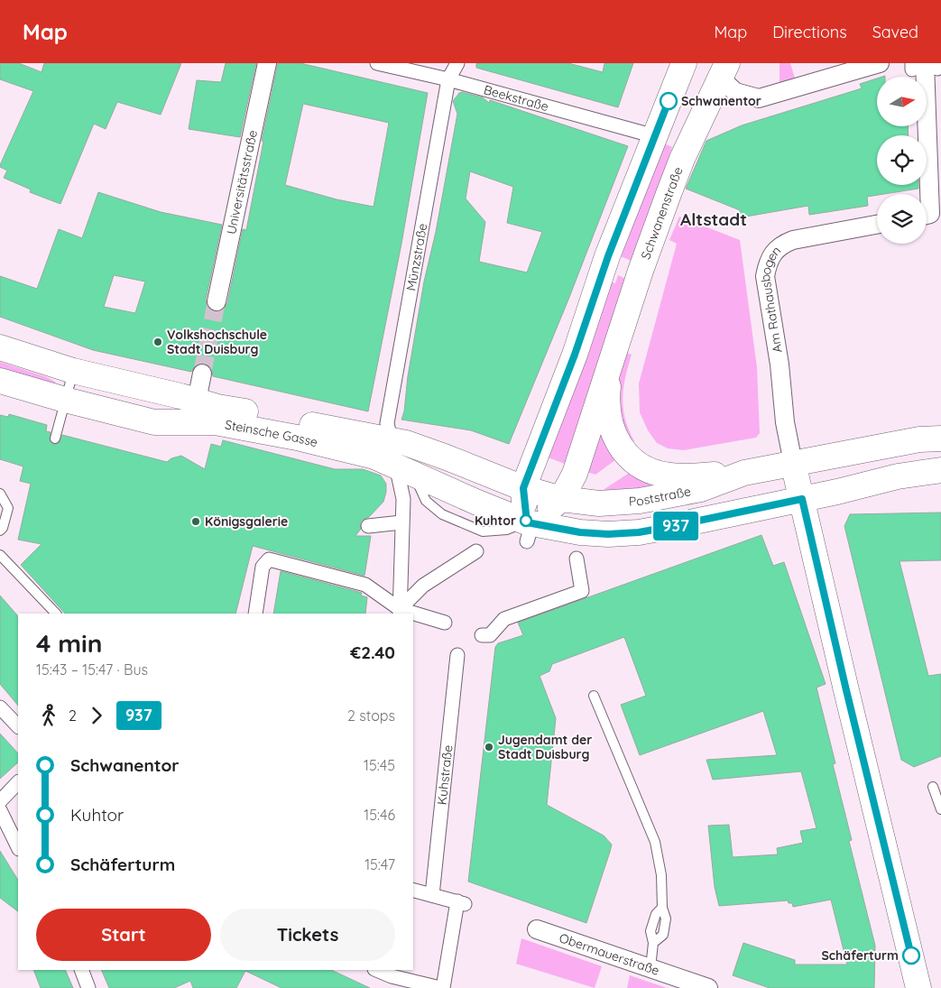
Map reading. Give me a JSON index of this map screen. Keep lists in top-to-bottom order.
{
  "streets": {
    "main road": ["Schwanenstraße", "Steinsche Gasse", "Poststraße"],
    "street": [
      "Beekstraße",
      "Universitätsstraße",
      "Münzstraße",
      "Am Rathausbogen",
      "Kuhstraße",
      "Obermauerstraße"
    ]
  },
  "crossings": [
    ["Beekstraße", "Münzstraße"],
    ["Schwanenstraße", "Steinsche Gasse"],
    ["Schwanenstraße", "Poststraße"],
    ["Münzstraße", "Steinsche Gasse"],
    ["Am Rathausbogen", "Poststraße"],
    ["Steinsche Gasse", "Poststraße"]
  ],
  "districts": ["Altstadt"],
  "places": [
    "Schwanentor",
    "Volkshochschule Stadt Duisburg",
    "Kuhtor",
    "Königsgalerie",
    "Jugendamt der Stadt Duisburg",
    "Schäferturm"
  ],
  "lines": ["bus line 937"],
  "north": "right",
  "page": {
    "header": "Map",
    "nav": ["Map", "Directions", "Saved"],
    "on_map": "937",
    "heading": ["4 min", "15:43 – 15:47 · Bus", "€2.40"],
    "legs": ["2", "937", "2 stops"],
    "list": [
      {
        "name": "Schwanentor",
        "value": "15:45"
      },
      {
        "name": "Kuhtor",
        "value": "15:46"
      },
      {
        "name": "Schäferturm",
        "value": "15:47"
      }
    ],
    "buttons": ["Start", "Tickets"]
  }
}
